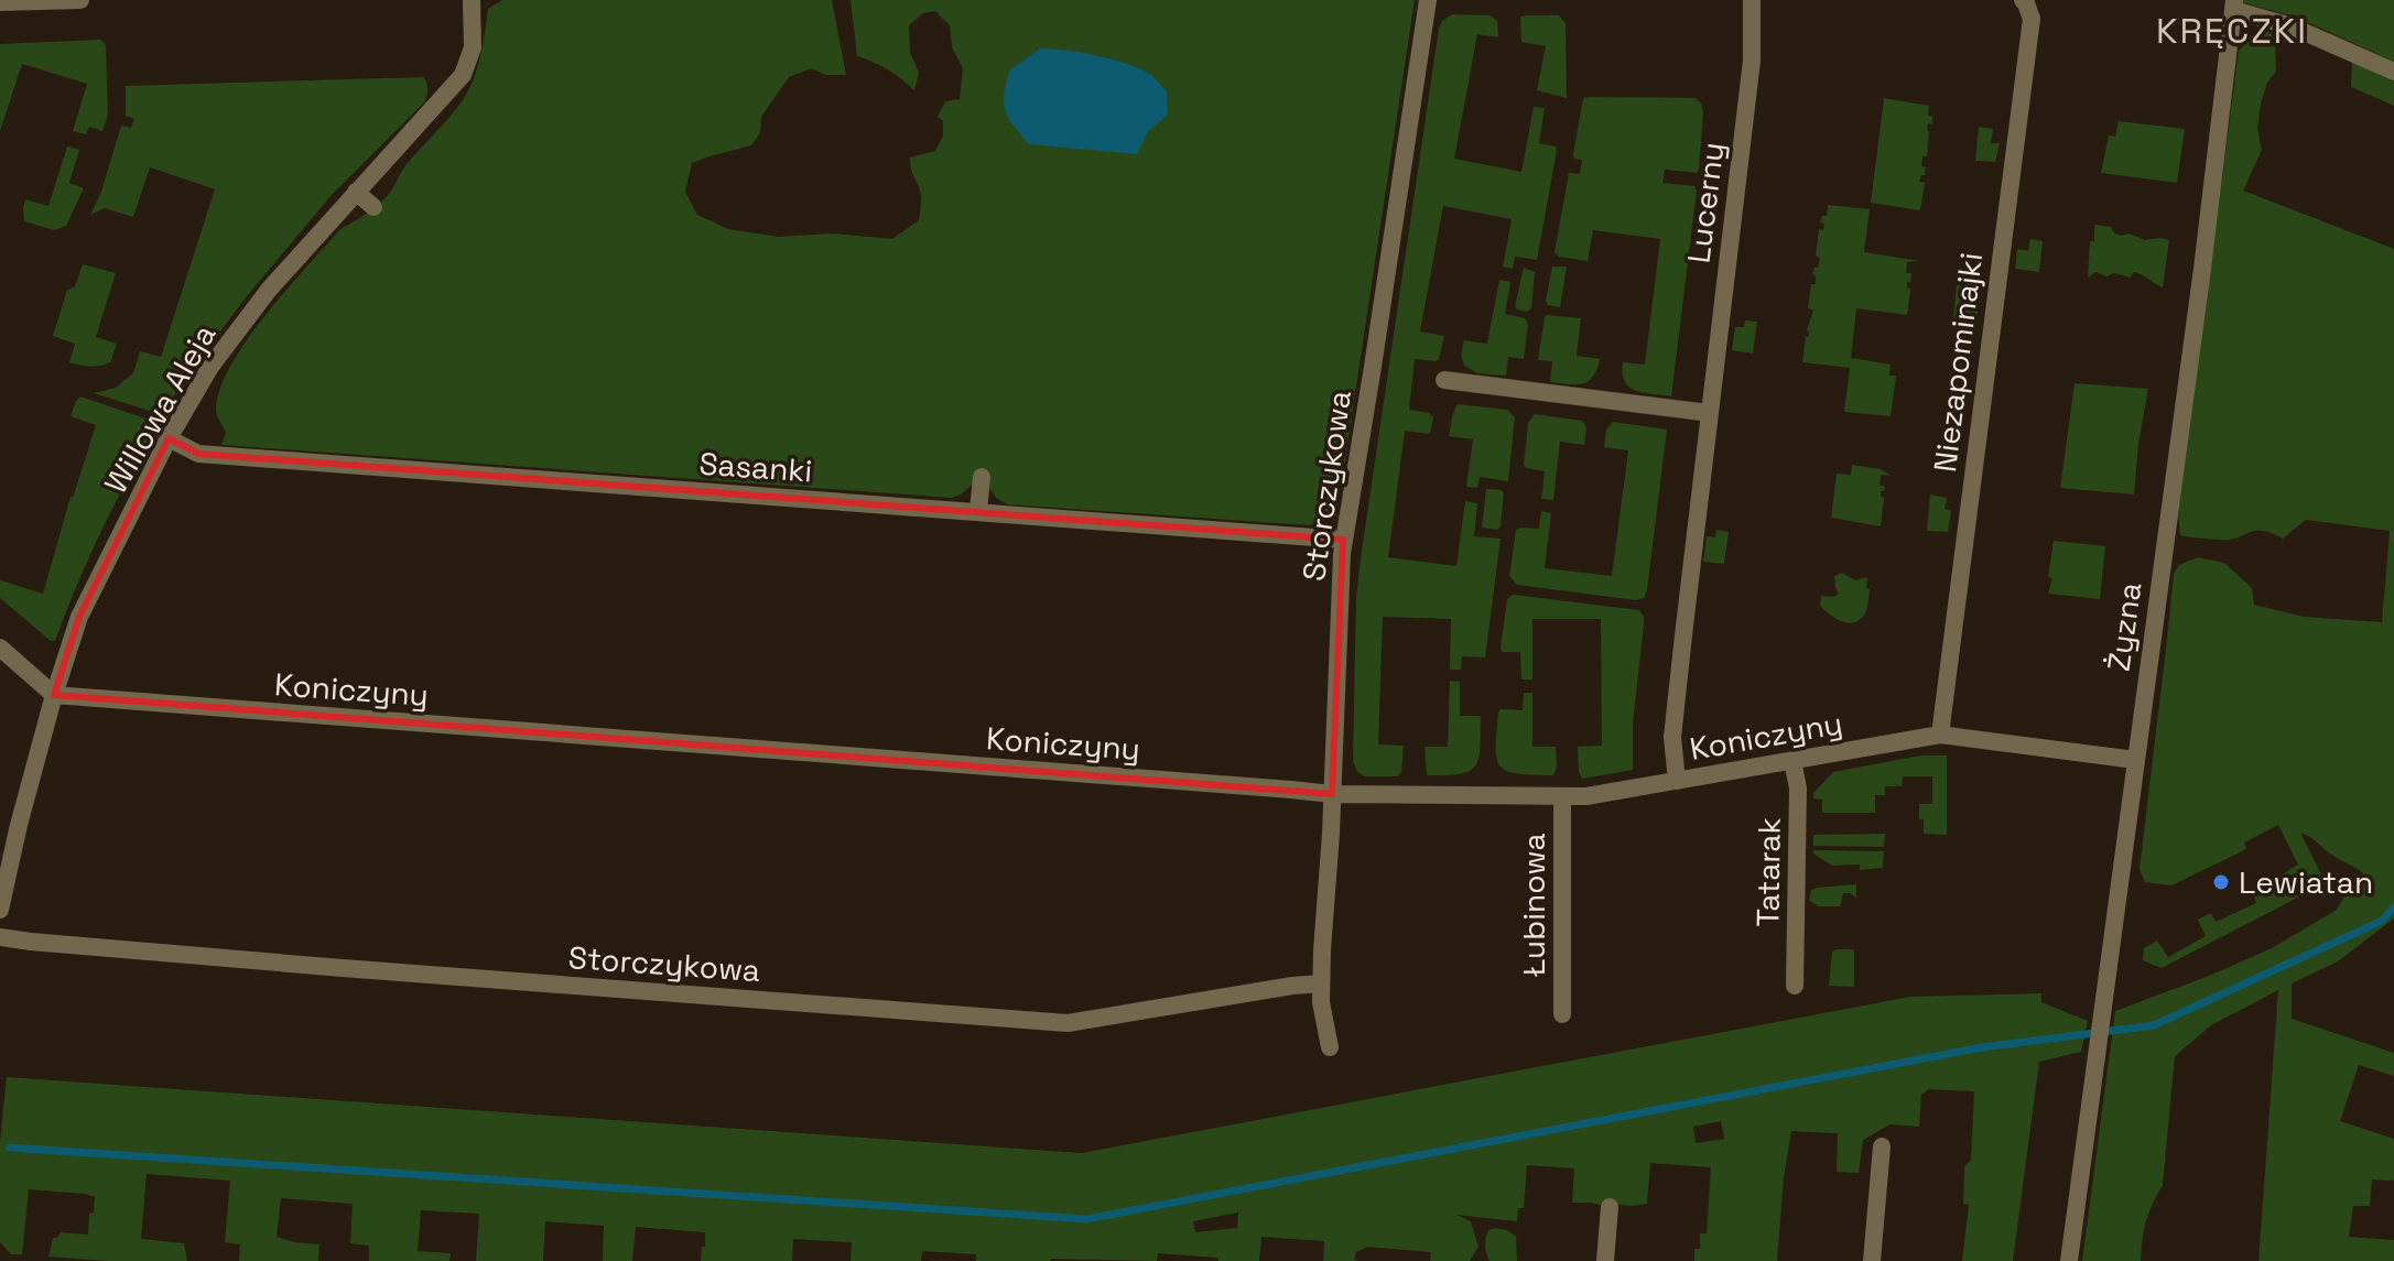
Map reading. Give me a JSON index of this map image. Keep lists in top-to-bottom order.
{
  "streets": {
    "street": [
      "Lucerny",
      "Niezapominajki",
      "Willowa Aleja",
      "Sasanki",
      "Storczykowa",
      "Żyzna",
      "Koniczyny",
      "Tatarak",
      "Łubinowa"
    ]
  },
  "crossings": [
    ["Lucerny", "Koniczyny"],
    ["Niezapominajki", "Koniczyny"],
    ["Willowa Aleja", "Sasanki"],
    ["Willowa Aleja", "Koniczyny"],
    ["Sasanki", "Storczykowa"],
    ["Storczykowa", "Koniczyny"],
    ["Żyzna", "Koniczyny"],
    ["Koniczyny", "Tatarak"],
    ["Koniczyny", "Łubinowa"]
  ],
  "districts": ["KRĘCZKI"],
  "places": ["Lewiatan"]
}
